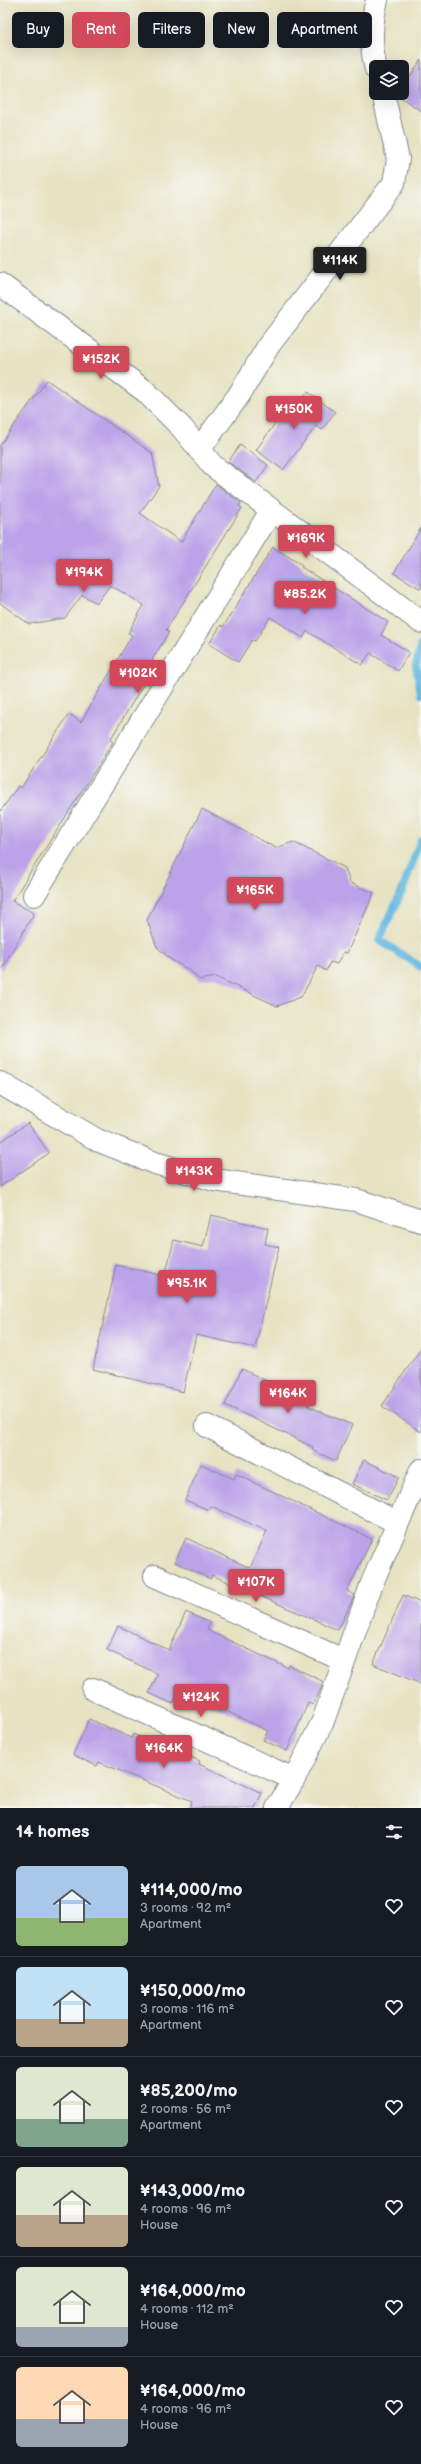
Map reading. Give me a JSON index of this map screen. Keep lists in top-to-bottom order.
{
  "page": {
    "chip": [
      "Buy",
      "Rent",
      "Filters",
      "New",
      "Apartment"
    ],
    "price": [
      "¥114K",
      "¥152K",
      "¥150K",
      "¥169K",
      "¥194K",
      "¥85.2K",
      "¥102K",
      "¥165K",
      "¥143K",
      "¥95.1K",
      "¥164K",
      "¥107K",
      "¥124K",
      "¥164K"
    ],
    "heading": "14 homes",
    "list": [
      {
        "name": "¥114,000/mo",
        "note": "3 rooms · 92 m² · Apartment"
      },
      {
        "name": "¥150,000/mo",
        "note": "3 rooms · 116 m² · Apartment"
      },
      {
        "name": "¥85,200/mo",
        "note": "2 rooms · 56 m² · Apartment"
      },
      {
        "name": "¥143,000/mo",
        "note": "4 rooms · 96 m² · House"
      },
      {
        "name": "¥164,000/mo",
        "note": "4 rooms · 112 m² · House"
      },
      {
        "name": "¥164,000/mo",
        "note": "4 rooms · 96 m² · House"
      }
    ]
  }
}
